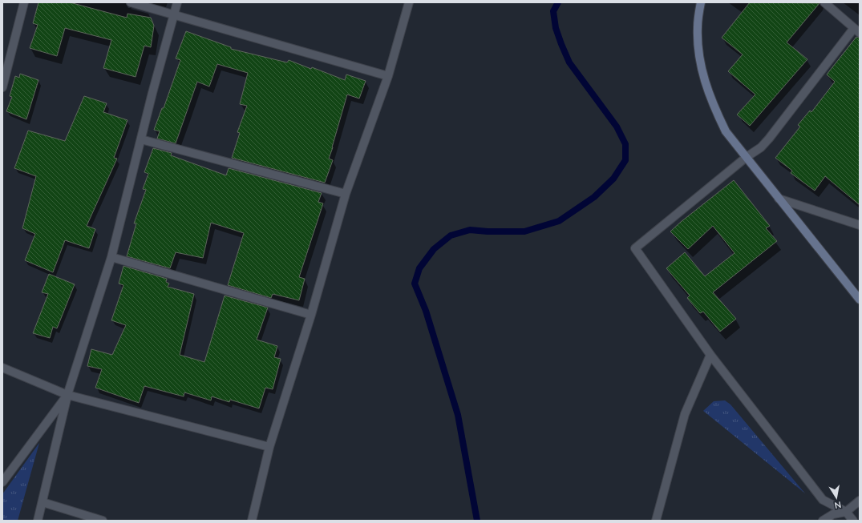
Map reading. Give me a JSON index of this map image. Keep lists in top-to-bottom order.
{
  "north": "bottom"
}
